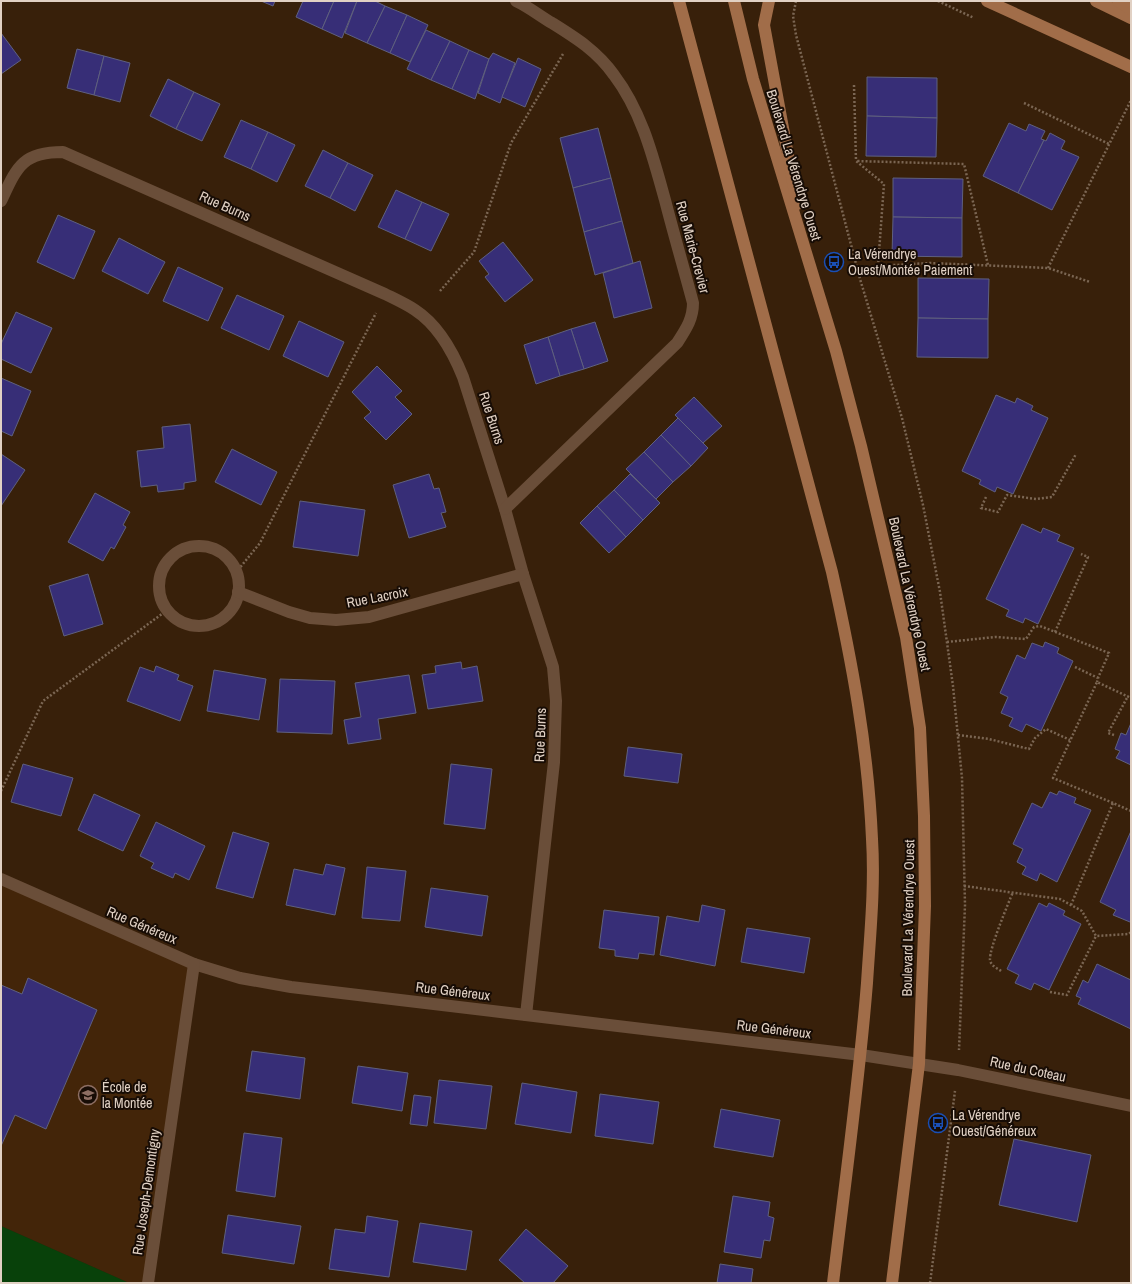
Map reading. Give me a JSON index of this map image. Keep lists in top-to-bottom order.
{
  "streets": {
    "main road": ["Boulevard La Vérendrye Ouest"],
    "street": [
      "Rue Burns",
      "Rue Marie-Crevier",
      "Rue Lacroix",
      "Rue Généreux",
      "Rue du Coteau",
      "Rue Joseph-Demontigny"
    ]
  },
  "crossings": [
    ["Boulevard La Vérendrye Ouest", "Rue Généreux"],
    ["Boulevard La Vérendrye Ouest", "Rue du Coteau"],
    ["Rue Burns", "Rue Marie-Crevier"],
    ["Rue Burns", "Rue Lacroix"],
    ["Rue Burns", "Rue Généreux"],
    ["Rue Généreux", "Rue du Coteau"],
    ["Rue Généreux", "Rue Joseph-Demontigny"]
  ],
  "places": {
    "bus stop": ["La Vérendrye Ouest/Montée Paiement", "La Vérendrye Ouest/Généreux"],
    "school or university": ["École de la Montée"]
  }
}
